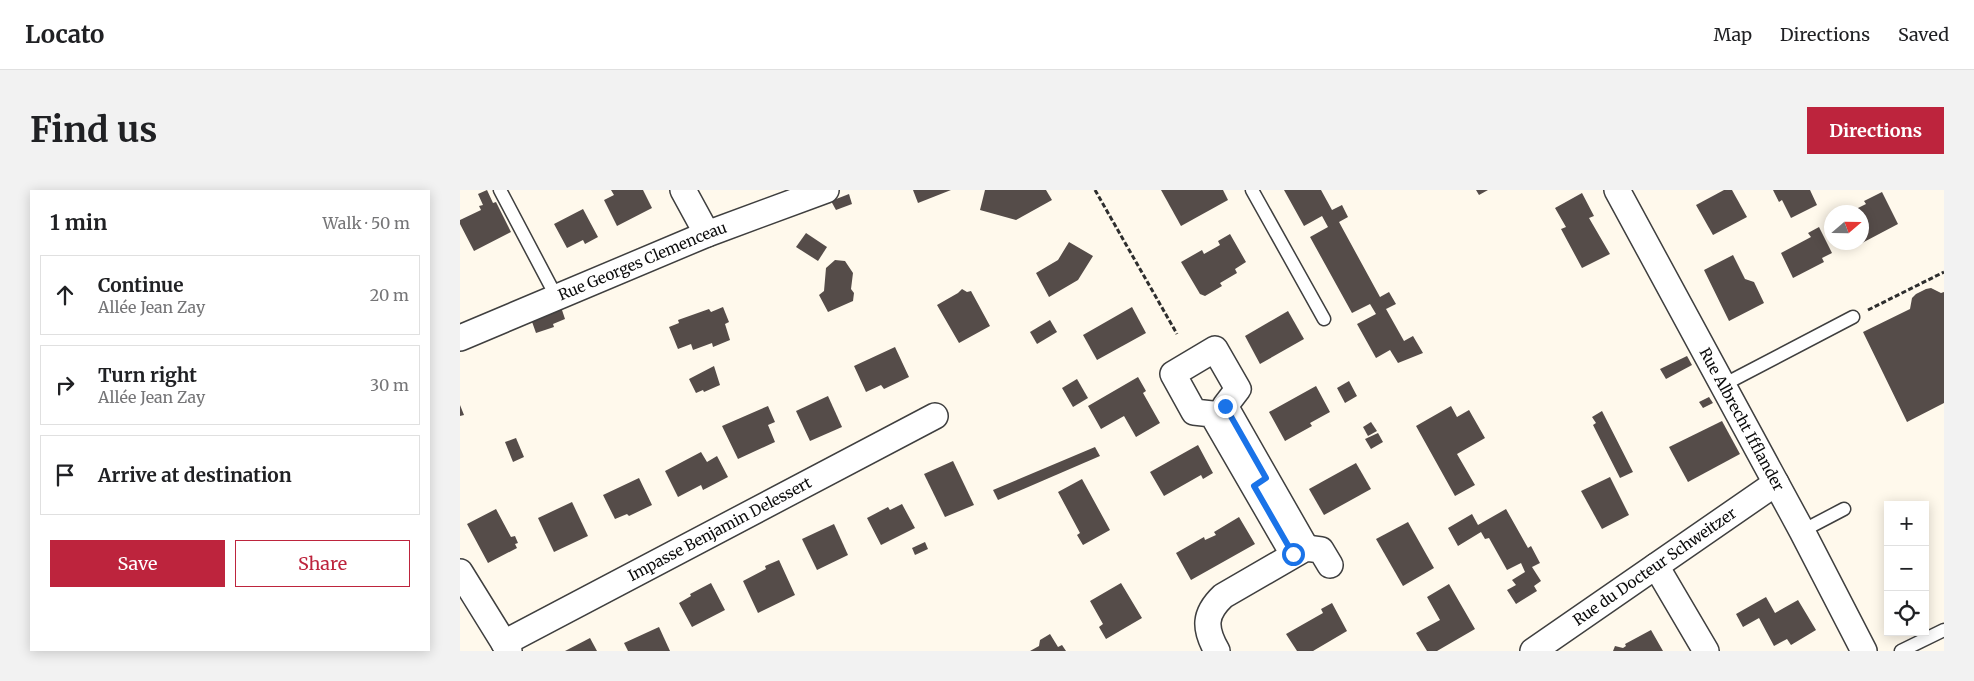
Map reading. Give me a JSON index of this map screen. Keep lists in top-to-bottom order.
{
  "streets": {
    "street": [
      "Rue Georges Clemenceau",
      "Rue Albrecht Ifflander",
      "Impasse Benjamin Delessert",
      "Rue du Docteur Schweitzer"
    ]
  },
  "crossings": [
    ["Rue Albrecht Ifflander", "Rue du Docteur Schweitzer"]
  ],
  "north": "right",
  "page": {
    "header": "Locato",
    "nav": ["Map", "Directions", "Saved"],
    "buttons": [
      "Directions",
      ["Save", "Share"]
    ],
    "title": "Find us",
    "heading": ["1 min", "Walk · 50 m"],
    "list": [
      ["Continue", "Allée Jean Zay", "20 m"],
      ["Turn right", "Allée Jean Zay", "30 m"],
      "Arrive at destination"
    ],
    "map_buttons": ["+", "−"]
  }
}
